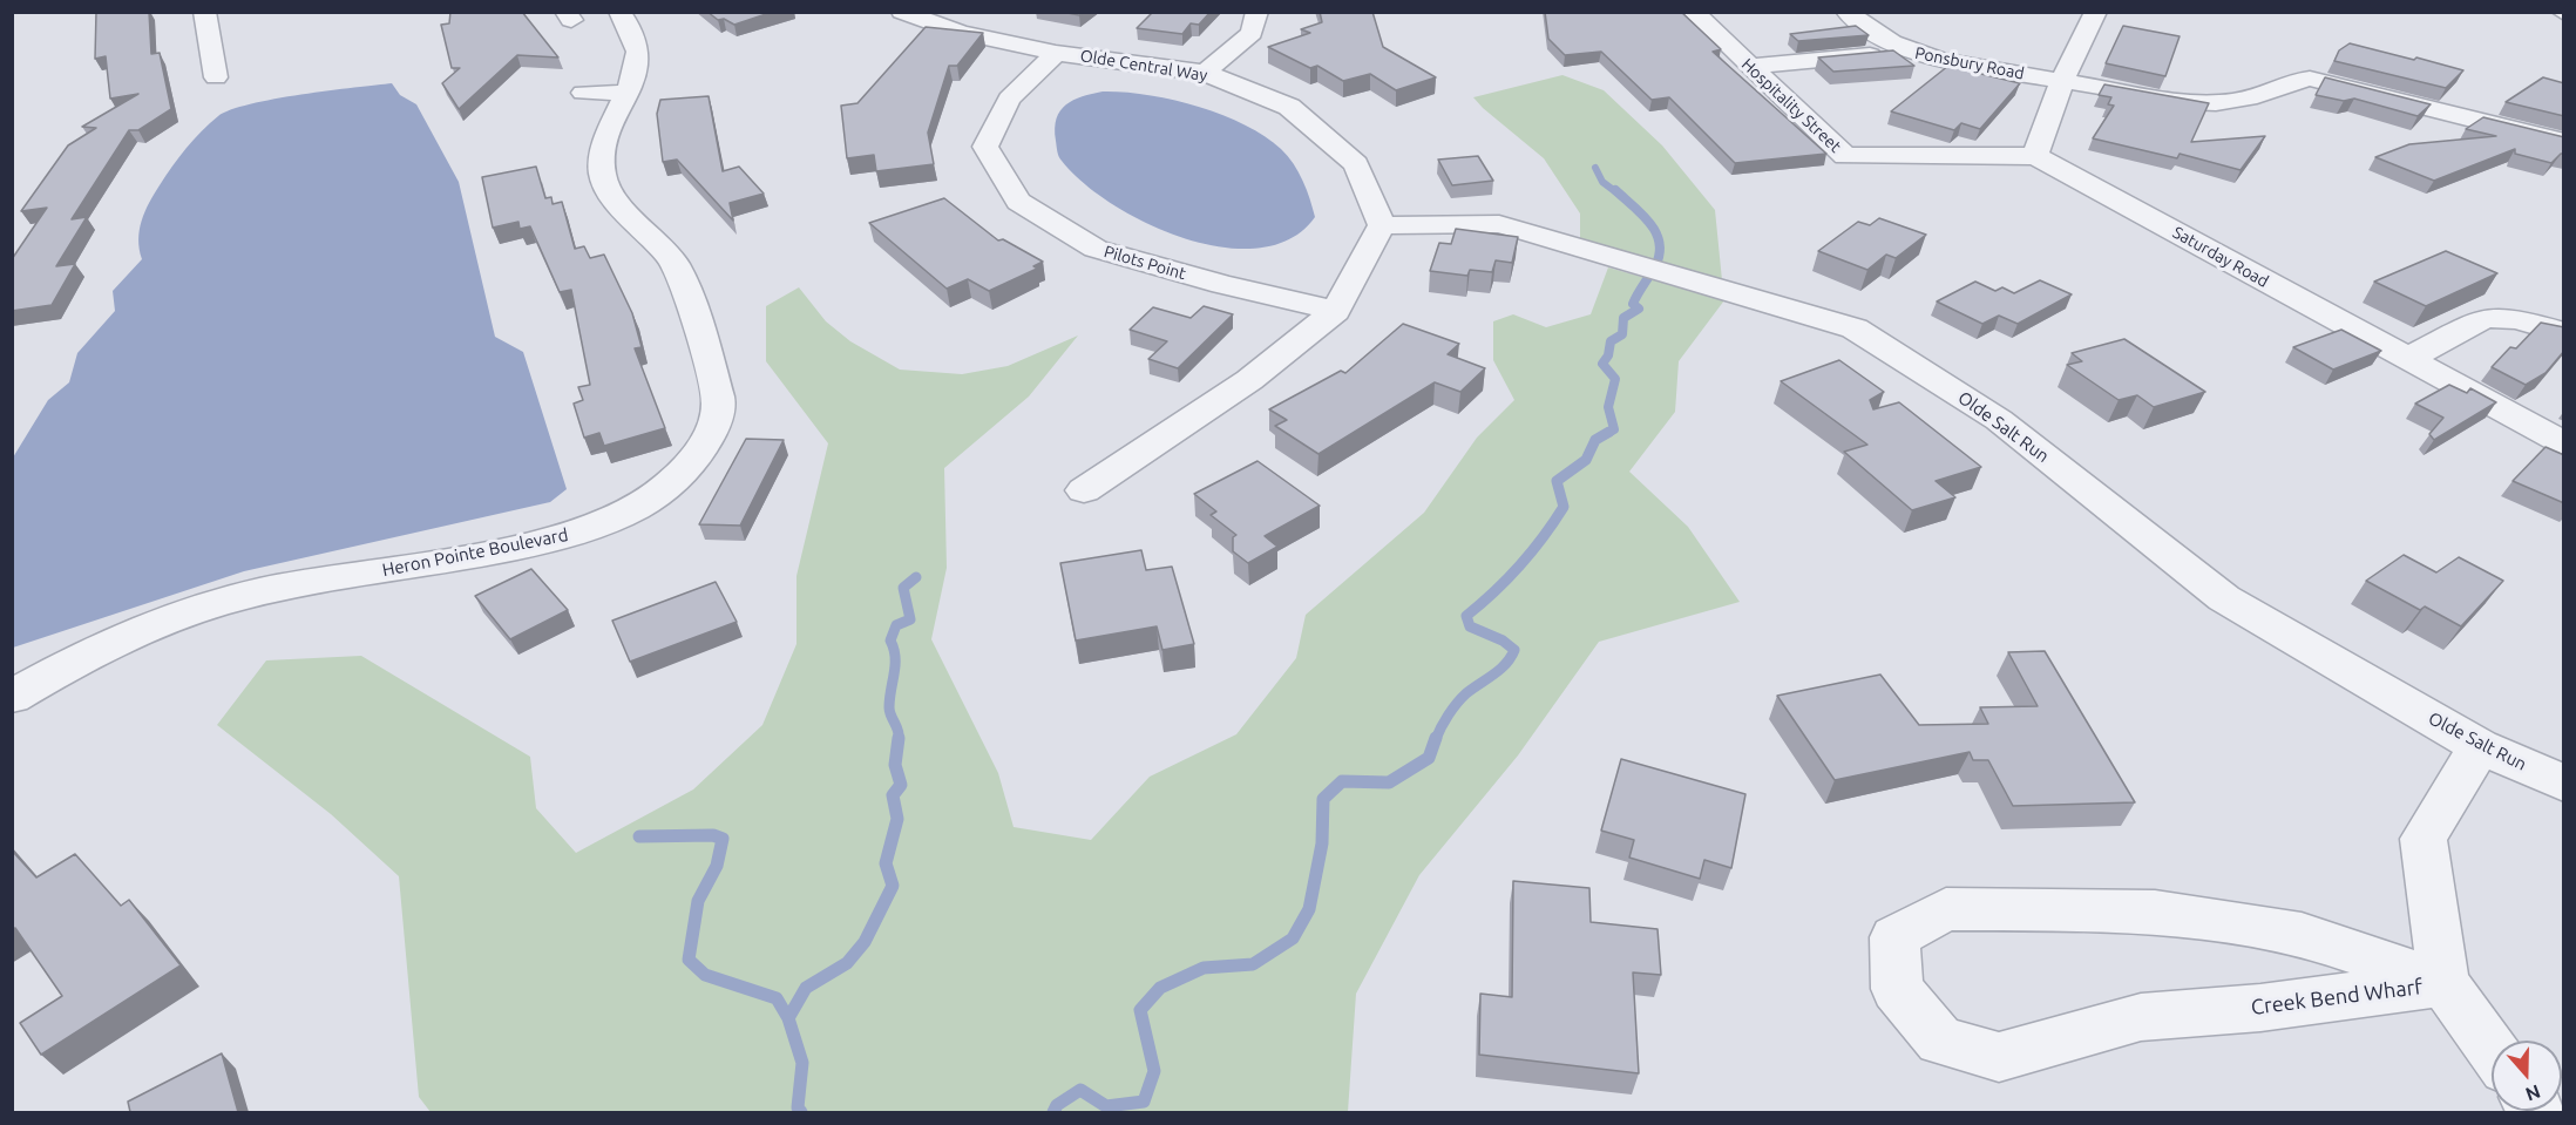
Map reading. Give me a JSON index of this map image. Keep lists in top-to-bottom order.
{
  "streets": {
    "street": [
      "Ponsbury Road",
      "Olde Central Way",
      "Hospitality Street",
      "Saturday Road",
      "Pilots Point",
      "Olde Salt Run",
      "Heron Pointe Boulevard",
      "Creek Bend Wharf"
    ]
  },
  "crossings": [
    ["Olde Central Way", "Pilots Point"],
    ["Olde Central Way", "Olde Salt Run"],
    ["Hospitality Street", "Saturday Road"]
  ],
  "north": "bottom"
}
